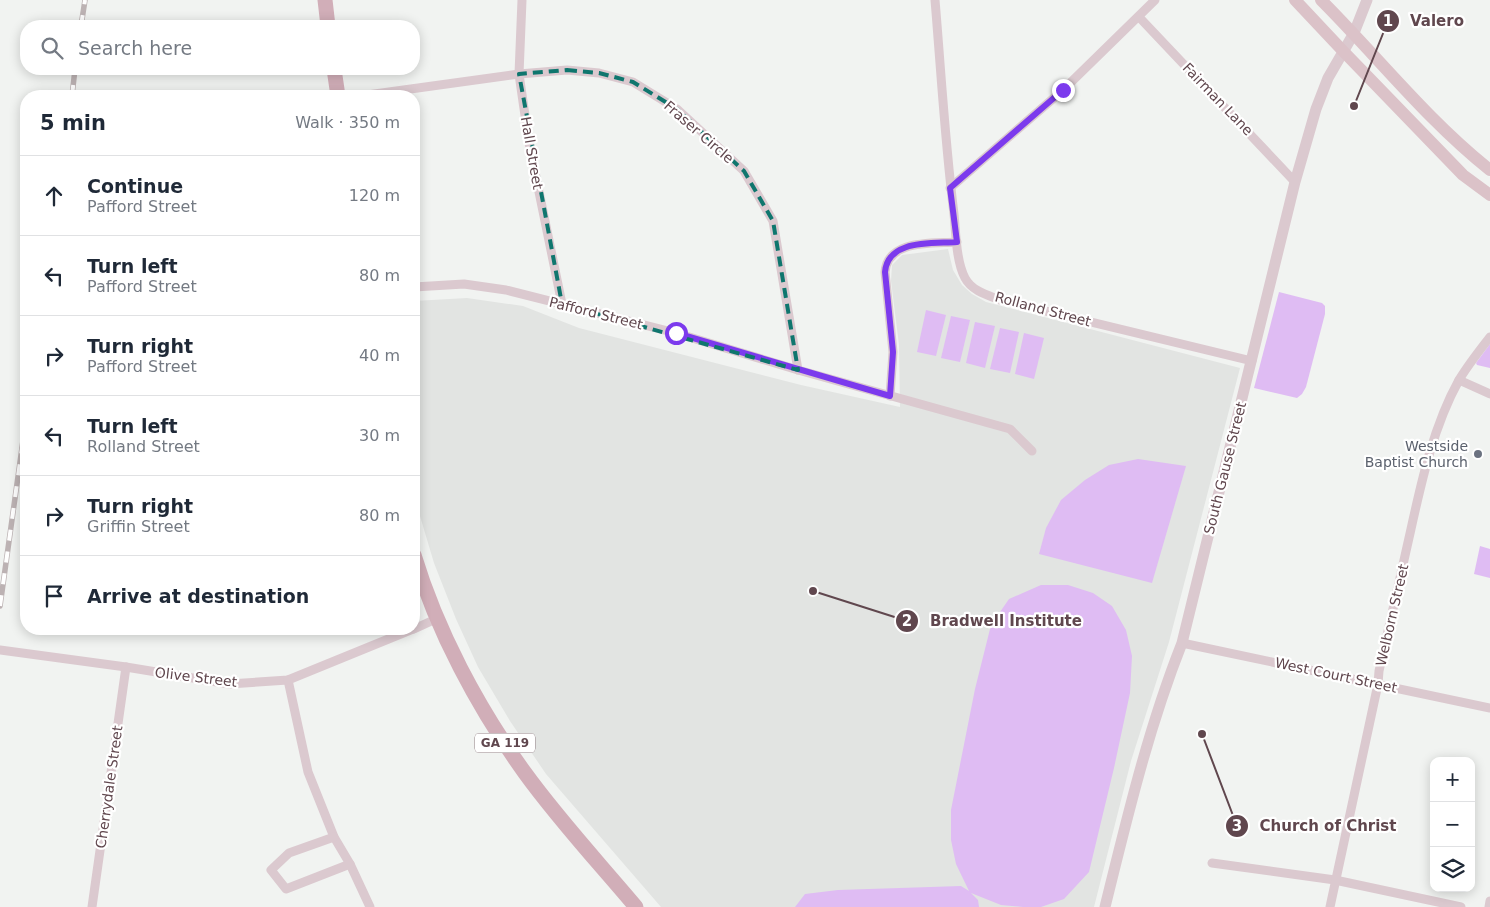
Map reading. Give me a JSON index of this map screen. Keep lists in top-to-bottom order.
{
  "streets": {
    "main road": ["GA 119"],
    "street": [
      "Fairman Lane",
      "Fraser Circle",
      "Hall Street",
      "Rolland Street",
      "Pafford Street",
      "South Gause Street",
      "Welborn Street",
      "West Court Street",
      "Olive Street",
      "Cherrydale Street"
    ]
  },
  "crossings": [
    ["Fairman Lane", "South Gause Street"],
    ["Fraser Circle", "Hall Street"],
    ["Fraser Circle", "Pafford Street"],
    ["Hall Street", "Pafford Street"],
    ["Rolland Street", "South Gause Street"],
    ["South Gause Street", "West Court Street"],
    ["Welborn Street", "West Court Street"],
    ["Olive Street", "GA 119"],
    ["Olive Street", "Cherrydale Street"]
  ],
  "places": [
    "Valero",
    "Westside Baptist Church",
    "Bradwell Institute",
    "Church of Christ"
  ],
  "page": {
    "search": "Search here",
    "heading": ["5 min", "Walk · 350 m"],
    "list": [
      ["Continue", "Pafford Street", "120 m"],
      ["Turn left", "Pafford Street", "80 m"],
      ["Turn right", "Pafford Street", "40 m"],
      ["Turn left", "Rolland Street", "30 m"],
      ["Turn right", "Griffin Street", "80 m"],
      "Arrive at destination"
    ],
    "map_buttons": ["+", "−"]
  }
}
